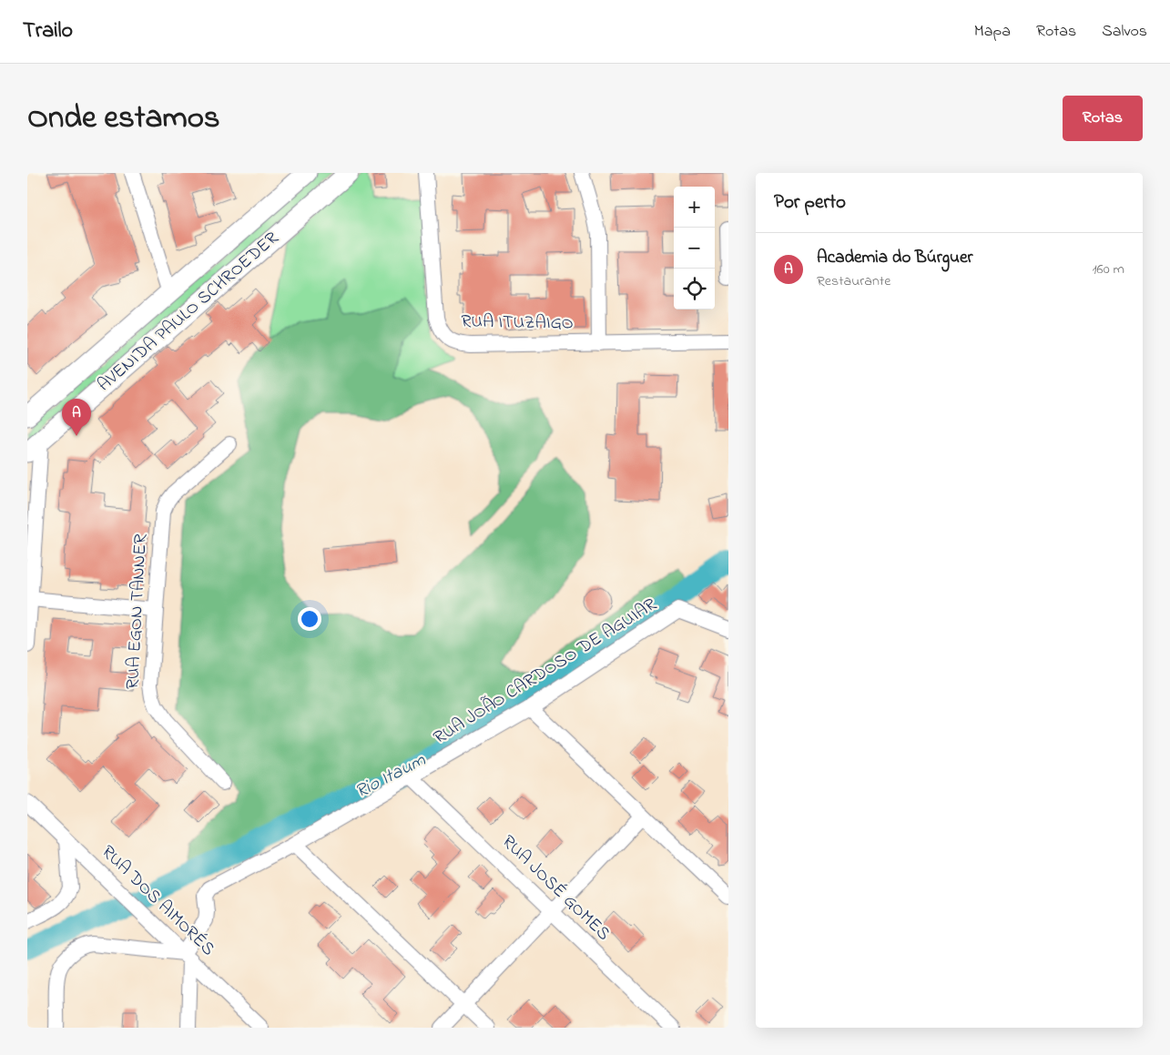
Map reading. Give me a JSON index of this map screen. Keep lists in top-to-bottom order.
{
  "streets": {
    "main road": ["AVENIDA PAULO SCHROEDER"],
    "street": [
      "RUA ITUZAIGO",
      "RUA EGON TANNER",
      "RUA JOÃO CARDOSO DE AGUIAR",
      "RUA JOSÉ GOMES",
      "RUA DOS AIMORÉS"
    ]
  },
  "crossings": [
    ["RUA JOÃO CARDOSO DE AGUIAR", "RUA JOSÉ GOMES"],
    ["RUA JOÃO CARDOSO DE AGUIAR", "RUA DOS AIMORÉS"]
  ],
  "water": ["Rio Itaum"],
  "page": {
    "header": "Trailo",
    "nav": ["Mapa", "Rotas", "Salvos"],
    "title": "Onde estamos",
    "buttons": "Rotas",
    "heading": "Por perto",
    "map_buttons": ["+", "−"],
    "list": [
      {
        "mark": "A",
        "name": "Academia do Búrguer",
        "note": "Restaurante",
        "value": "160 m"
      }
    ],
    "pins": "A"
  }
}
